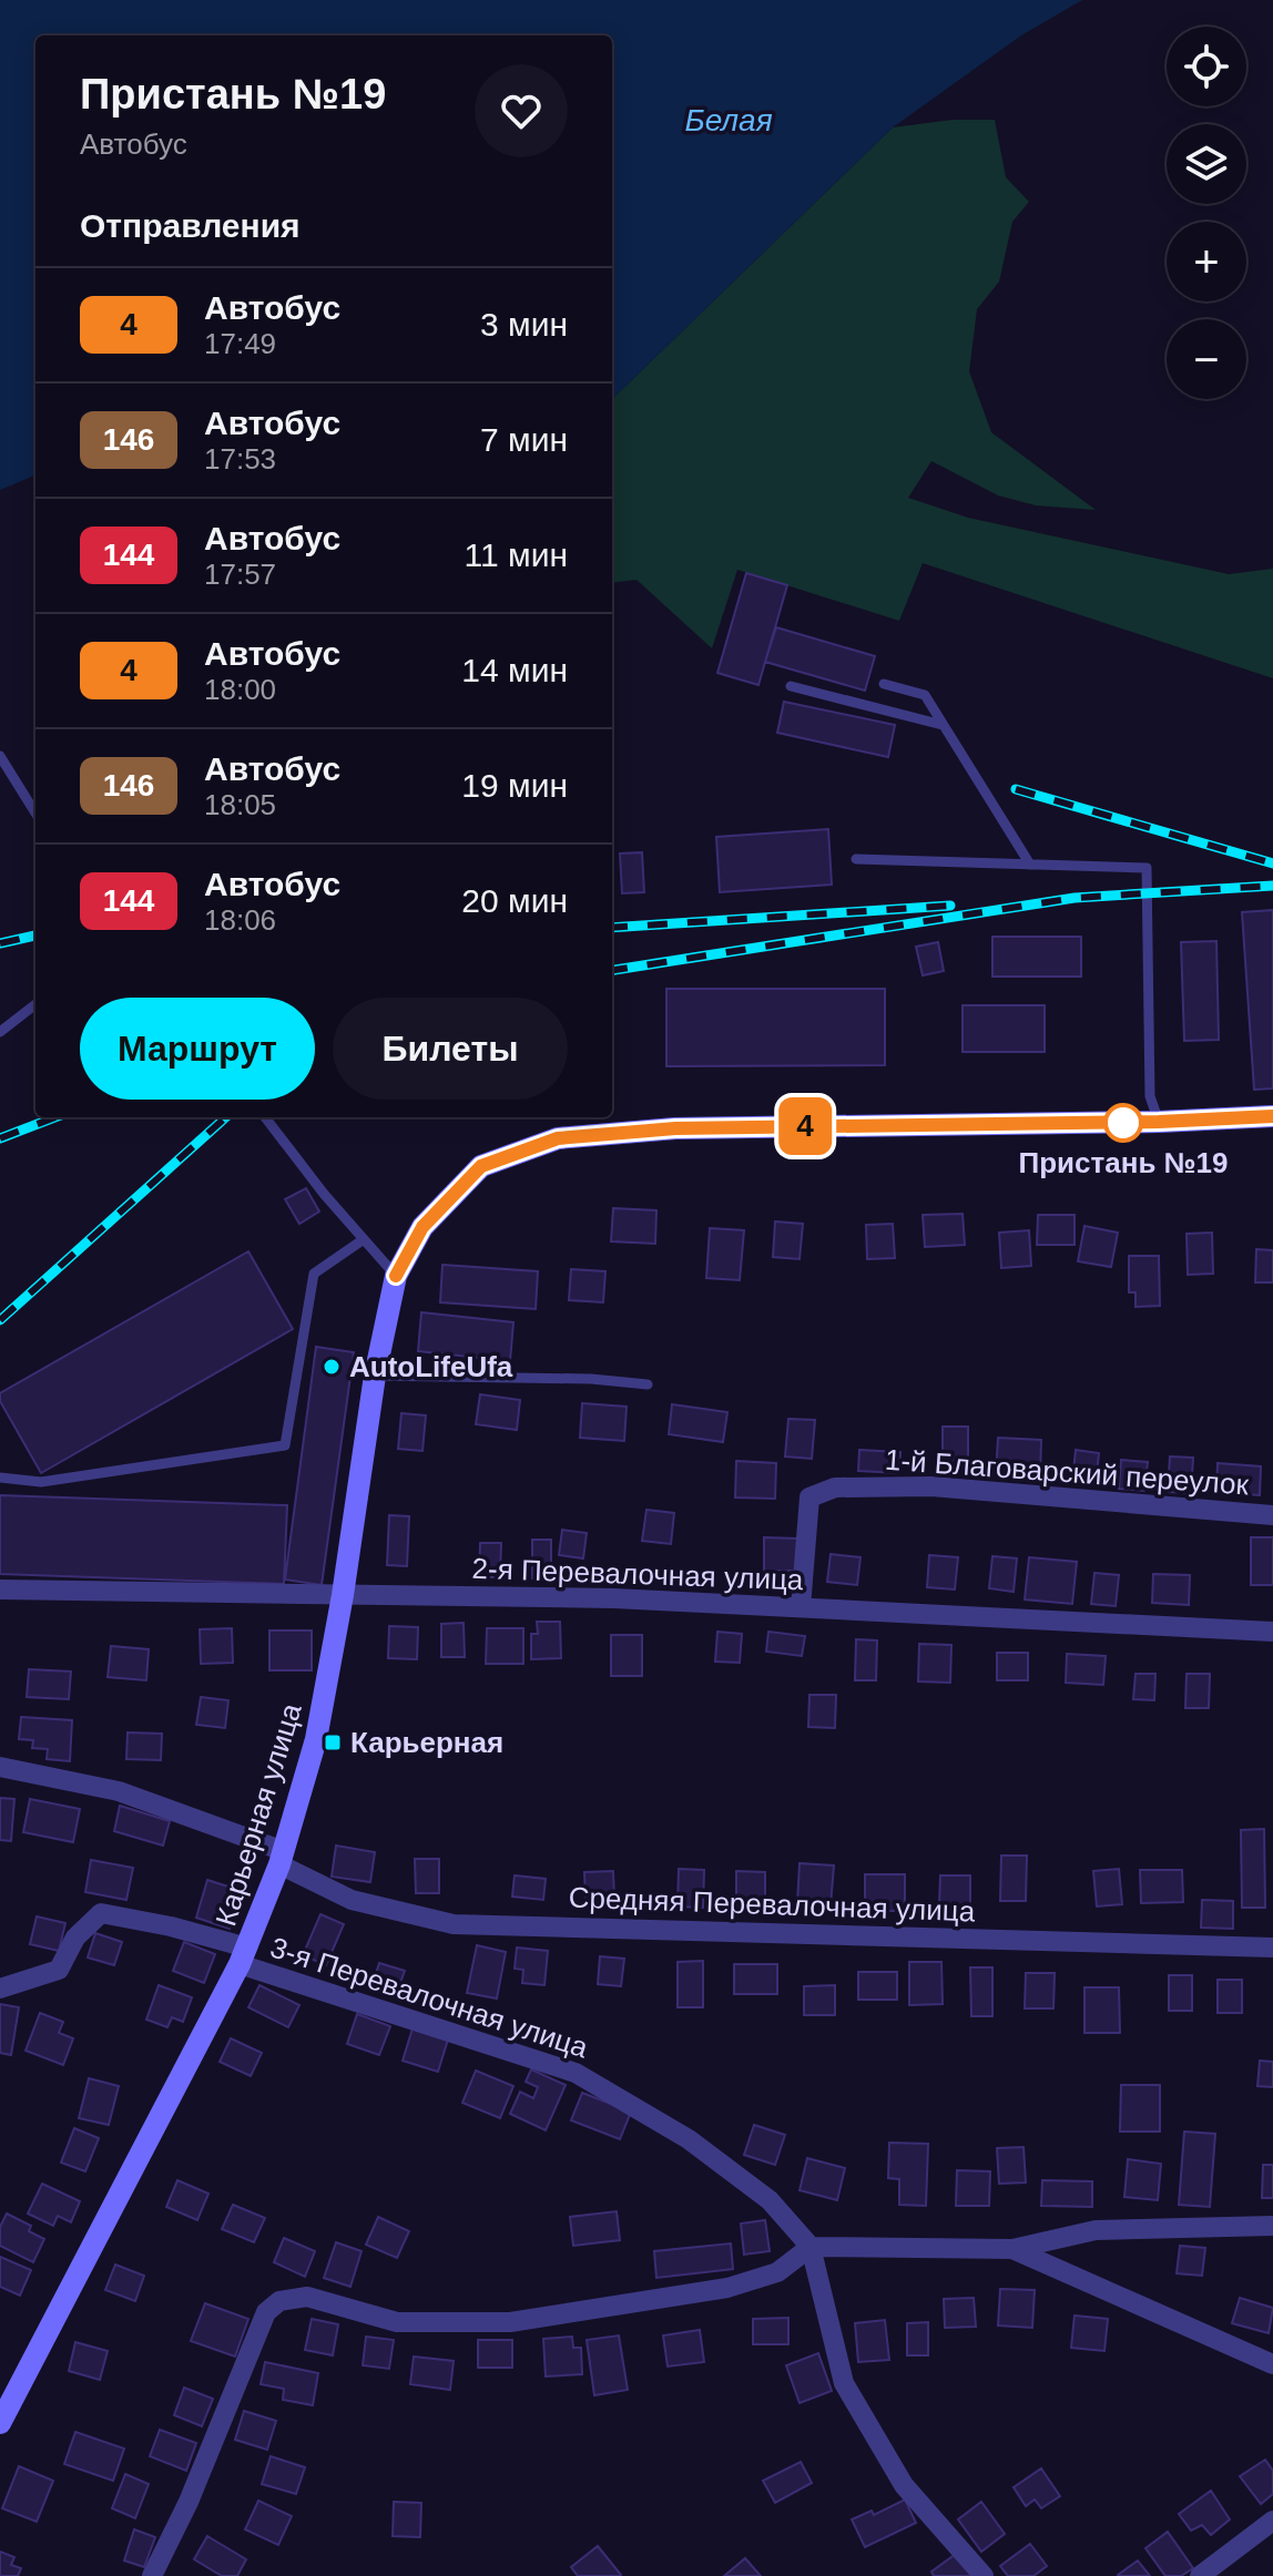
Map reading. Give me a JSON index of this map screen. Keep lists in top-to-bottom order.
{
  "streets": {
    "street": [
      "1-й Благоварский переулок",
      "2-я Перевалочная улица",
      "Карьерная улица",
      "Средняя Перевалочная улица",
      "3-я Перевалочная улица"
    ]
  },
  "crossings": [
    ["1-й Благоварский переулок", "2-я Перевалочная улица"],
    ["2-я Перевалочная улица", "Карьерная улица"],
    ["Карьерная улица", "Средняя Перевалочная улица"],
    ["Карьерная улица", "3-я Перевалочная улица"]
  ],
  "water": ["Белая"],
  "places": {
    "other": ["Пристань №19", "AutoLifeUfa"],
    "transit": ["Карьерная"]
  },
  "lines": ["bus line 4"],
  "page": {
    "on_map": "4",
    "map_buttons": ["+", "−"],
    "heading": [
      ["Пристань №19", "Автобус"],
      "Отправления"
    ],
    "list": [
      {
        "mark": "4",
        "name": "Автобус",
        "note": "17:49",
        "value": "3 мин"
      },
      {
        "mark": "146",
        "name": "Автобус",
        "note": "17:53",
        "value": "7 мин"
      },
      {
        "mark": "144",
        "name": "Автобус",
        "note": "17:57",
        "value": "11 мин"
      },
      {
        "mark": "4",
        "name": "Автобус",
        "note": "18:00",
        "value": "14 мин"
      },
      {
        "mark": "146",
        "name": "Автобус",
        "note": "18:05",
        "value": "19 мин"
      },
      {
        "mark": "144",
        "name": "Автобус",
        "note": "18:06",
        "value": "20 мин"
      }
    ],
    "buttons": ["Маршрут", "Билеты"]
  }
}
